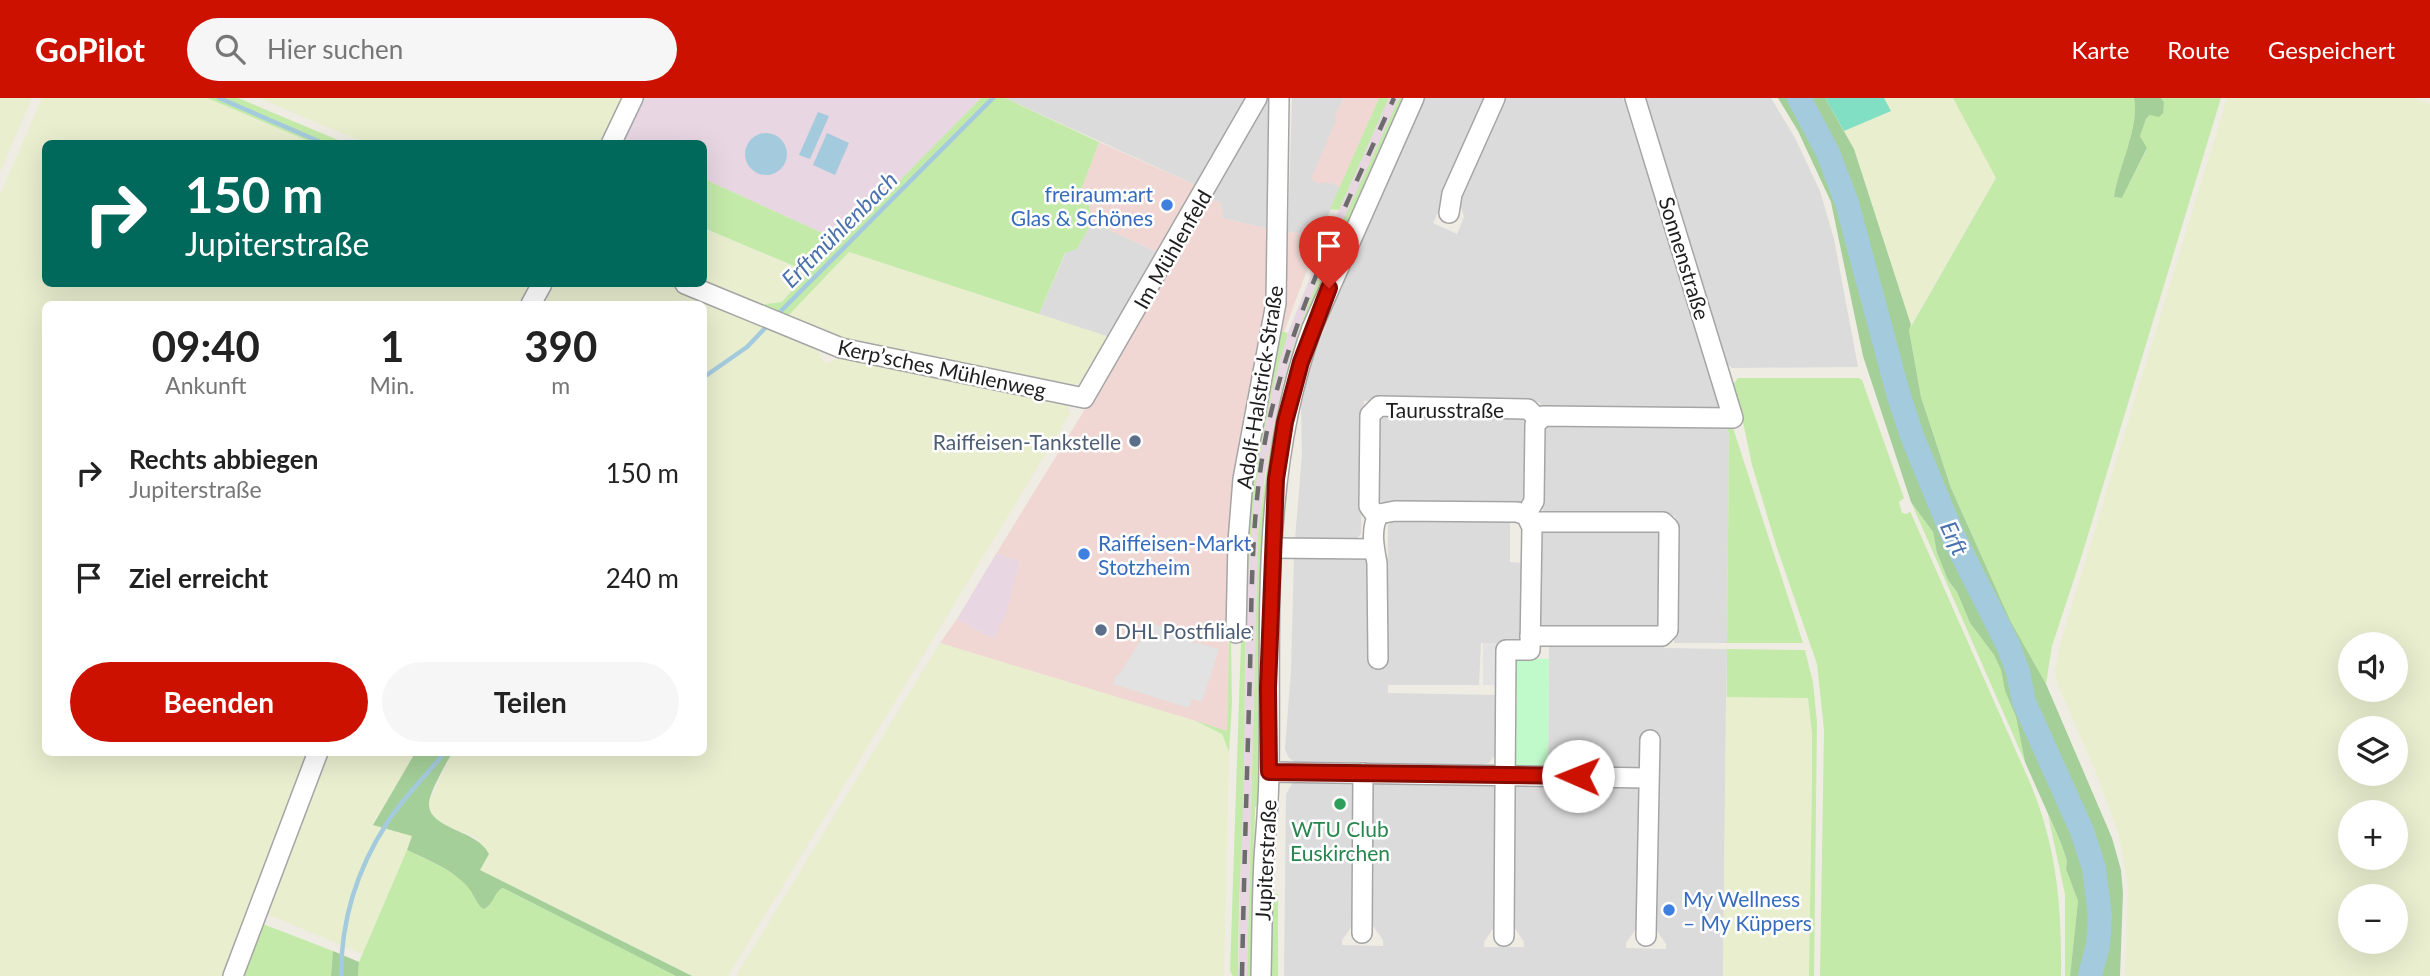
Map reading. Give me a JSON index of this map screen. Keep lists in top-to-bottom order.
{
  "streets": {
    "street": [
      "Im Mühlenfeld",
      "Sonnenstraße",
      "Kerp’sches Mühlenweg",
      "Adolf-Halstrick-Straße",
      "Taurusstraße",
      "Jupiterstraße"
    ]
  },
  "crossings": [
    ["Im Mühlenfeld", "Kerp’sches Mühlenweg"],
    ["Sonnenstraße", "Taurusstraße"]
  ],
  "water": ["Erftmühlenbach", "Erft"],
  "places": [
    "freiraum:art Glas & Schönes",
    "Raiffeisen-Tankstelle",
    "Raiffeisen-Markt Stotzheim",
    "DHL Postfiliale",
    "WTU Club Euskirchen",
    "My Wellness – My Küppers"
  ],
  "page": {
    "header": "GoPilot",
    "search": "Hier suchen",
    "nav": ["Karte", "Route", "Gespeichert"],
    "turn": ["150 m", "Jupiterstraße"],
    "eta": [
      "09:40",
      "Ankunft",
      "1",
      "Min.",
      "390",
      "m"
    ],
    "list": [
      {
        "name": "Rechts abbiegen",
        "note": "Jupiterstraße",
        "value": "150 m"
      },
      {
        "name": "Ziel erreicht",
        "value": "240 m"
      }
    ],
    "map_buttons": ["+", "−"],
    "buttons": ["Beenden", "Teilen"]
  }
}
